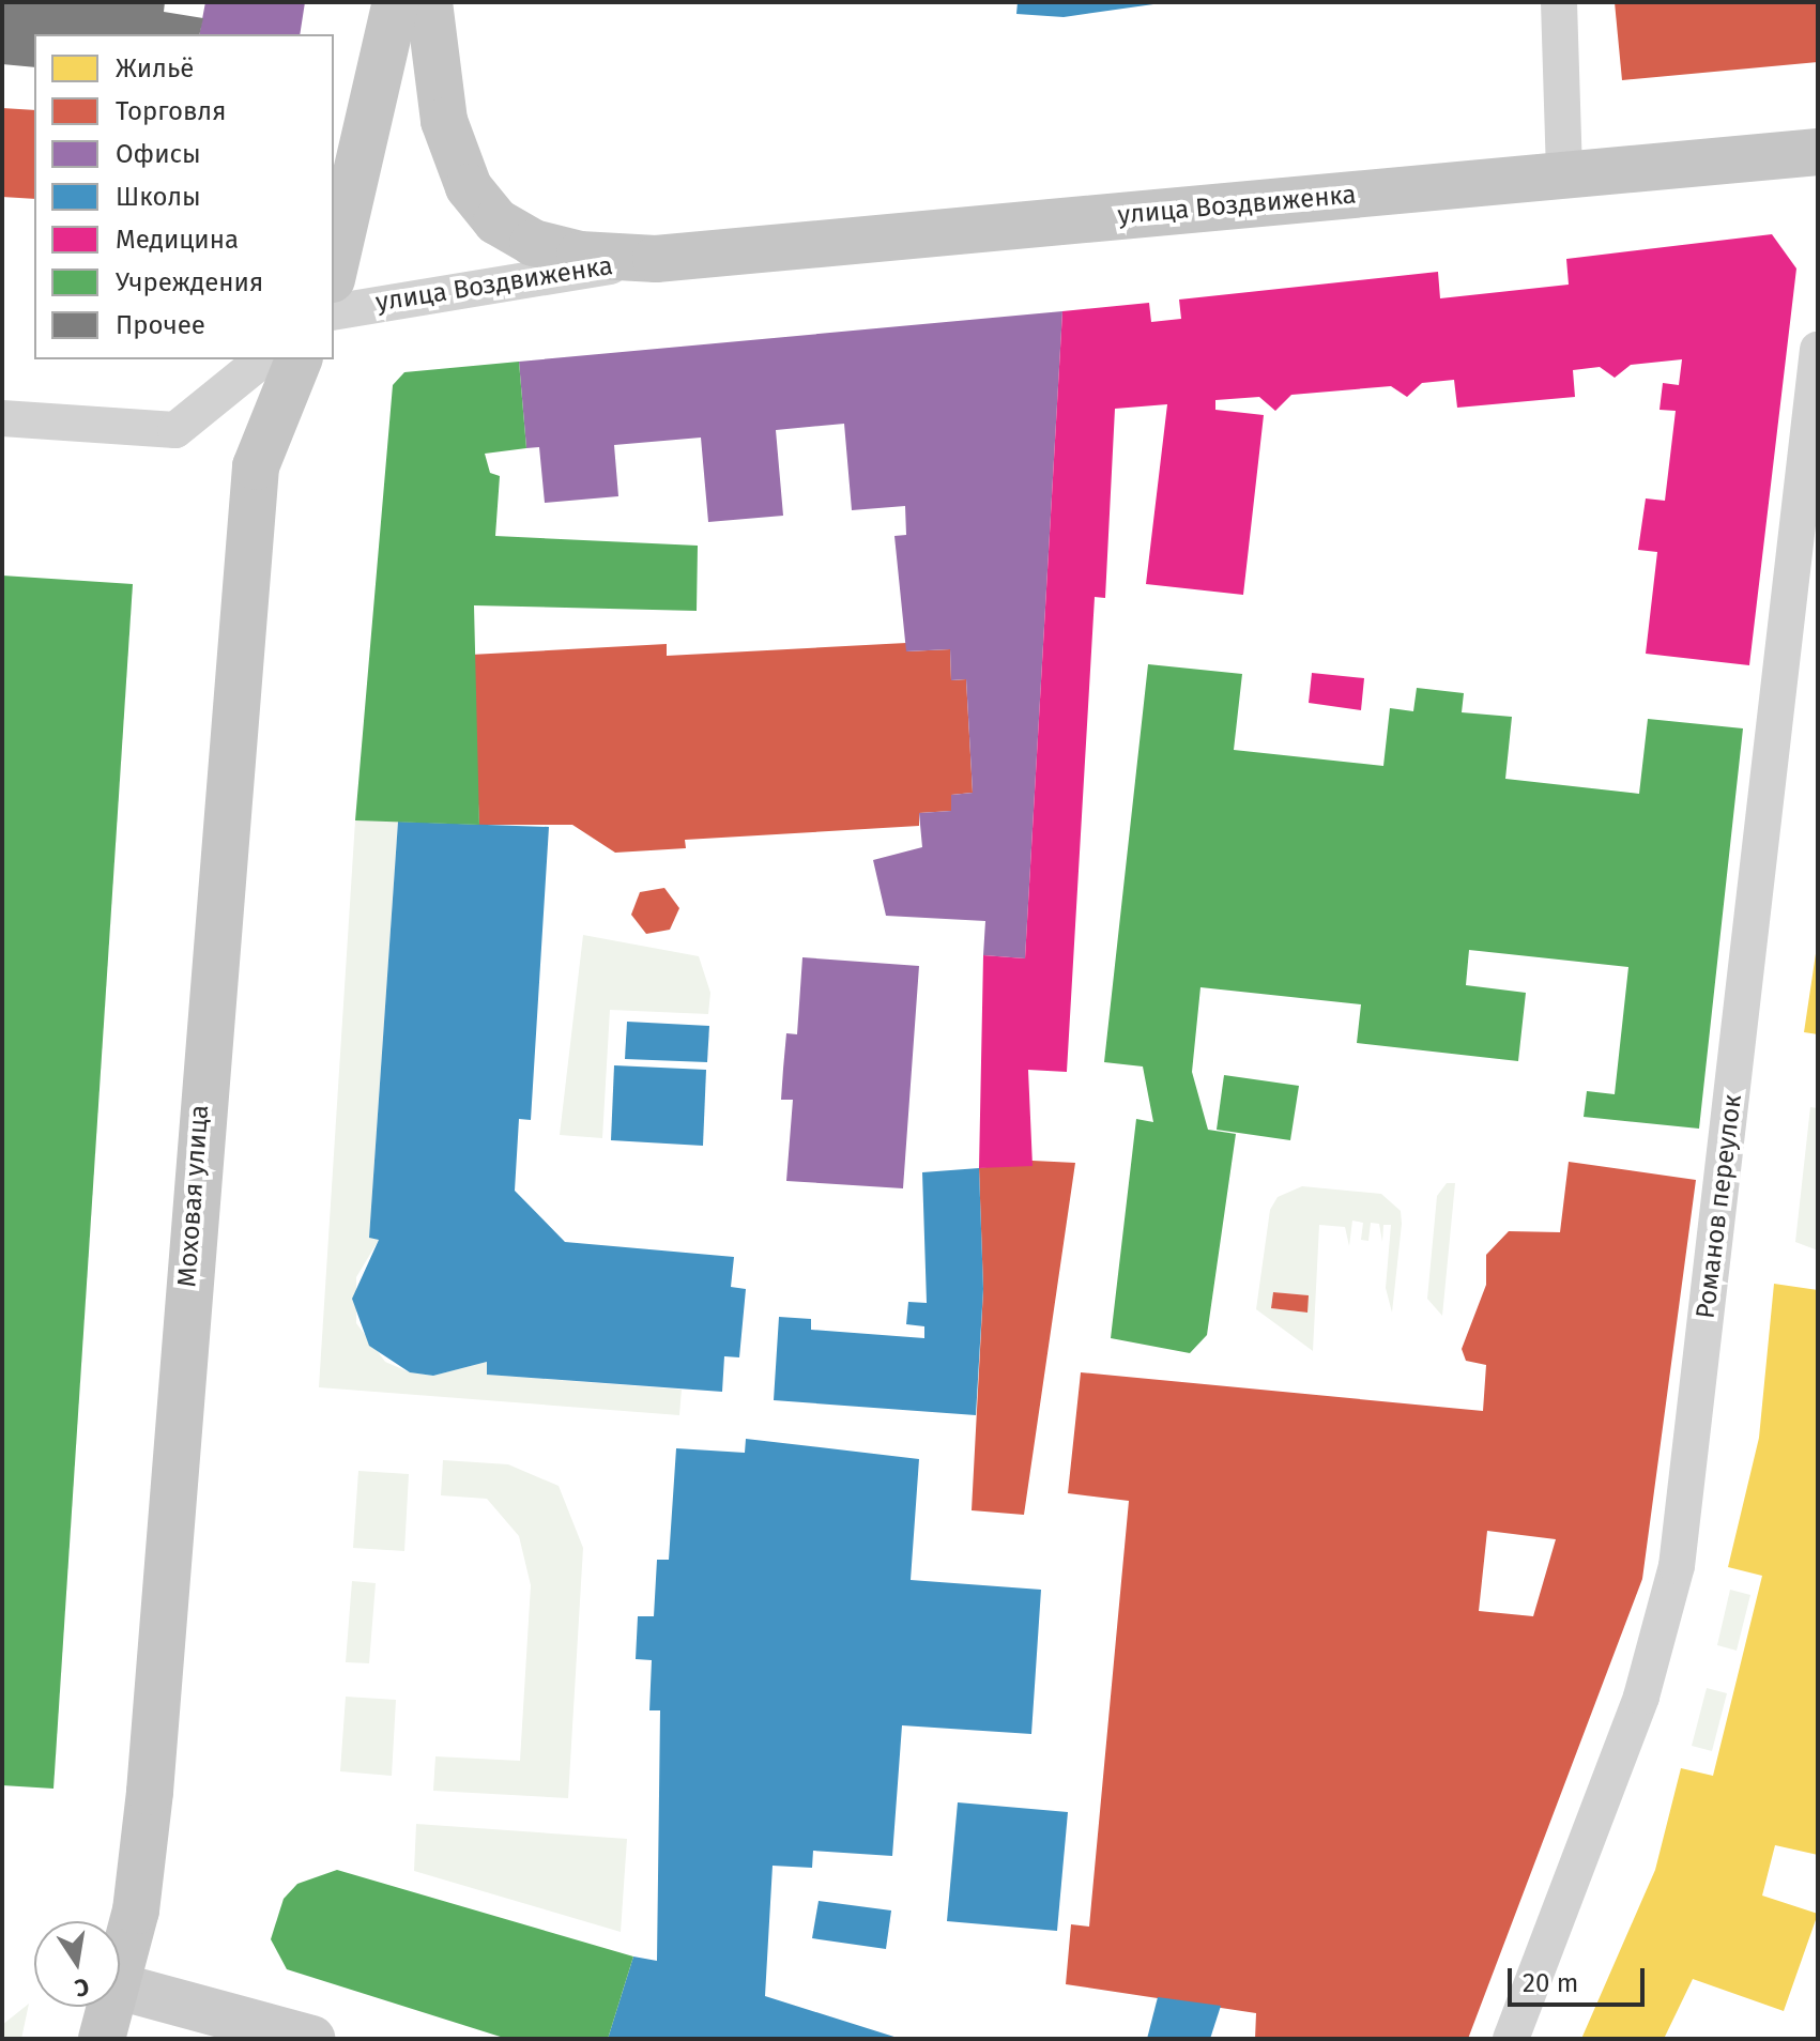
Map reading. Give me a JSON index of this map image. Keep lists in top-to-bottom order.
{
  "streets": {
    "main road": ["улица Воздвиженка", "Моховая улица"],
    "street": ["Романов переулок"]
  },
  "legend": [
    "Жильё",
    "Торговля",
    "Офисы",
    "Школы",
    "Медицина",
    "Учреждения",
    "Прочее"
  ],
  "scale_bar": "20 m",
  "north": "bottom"
}
